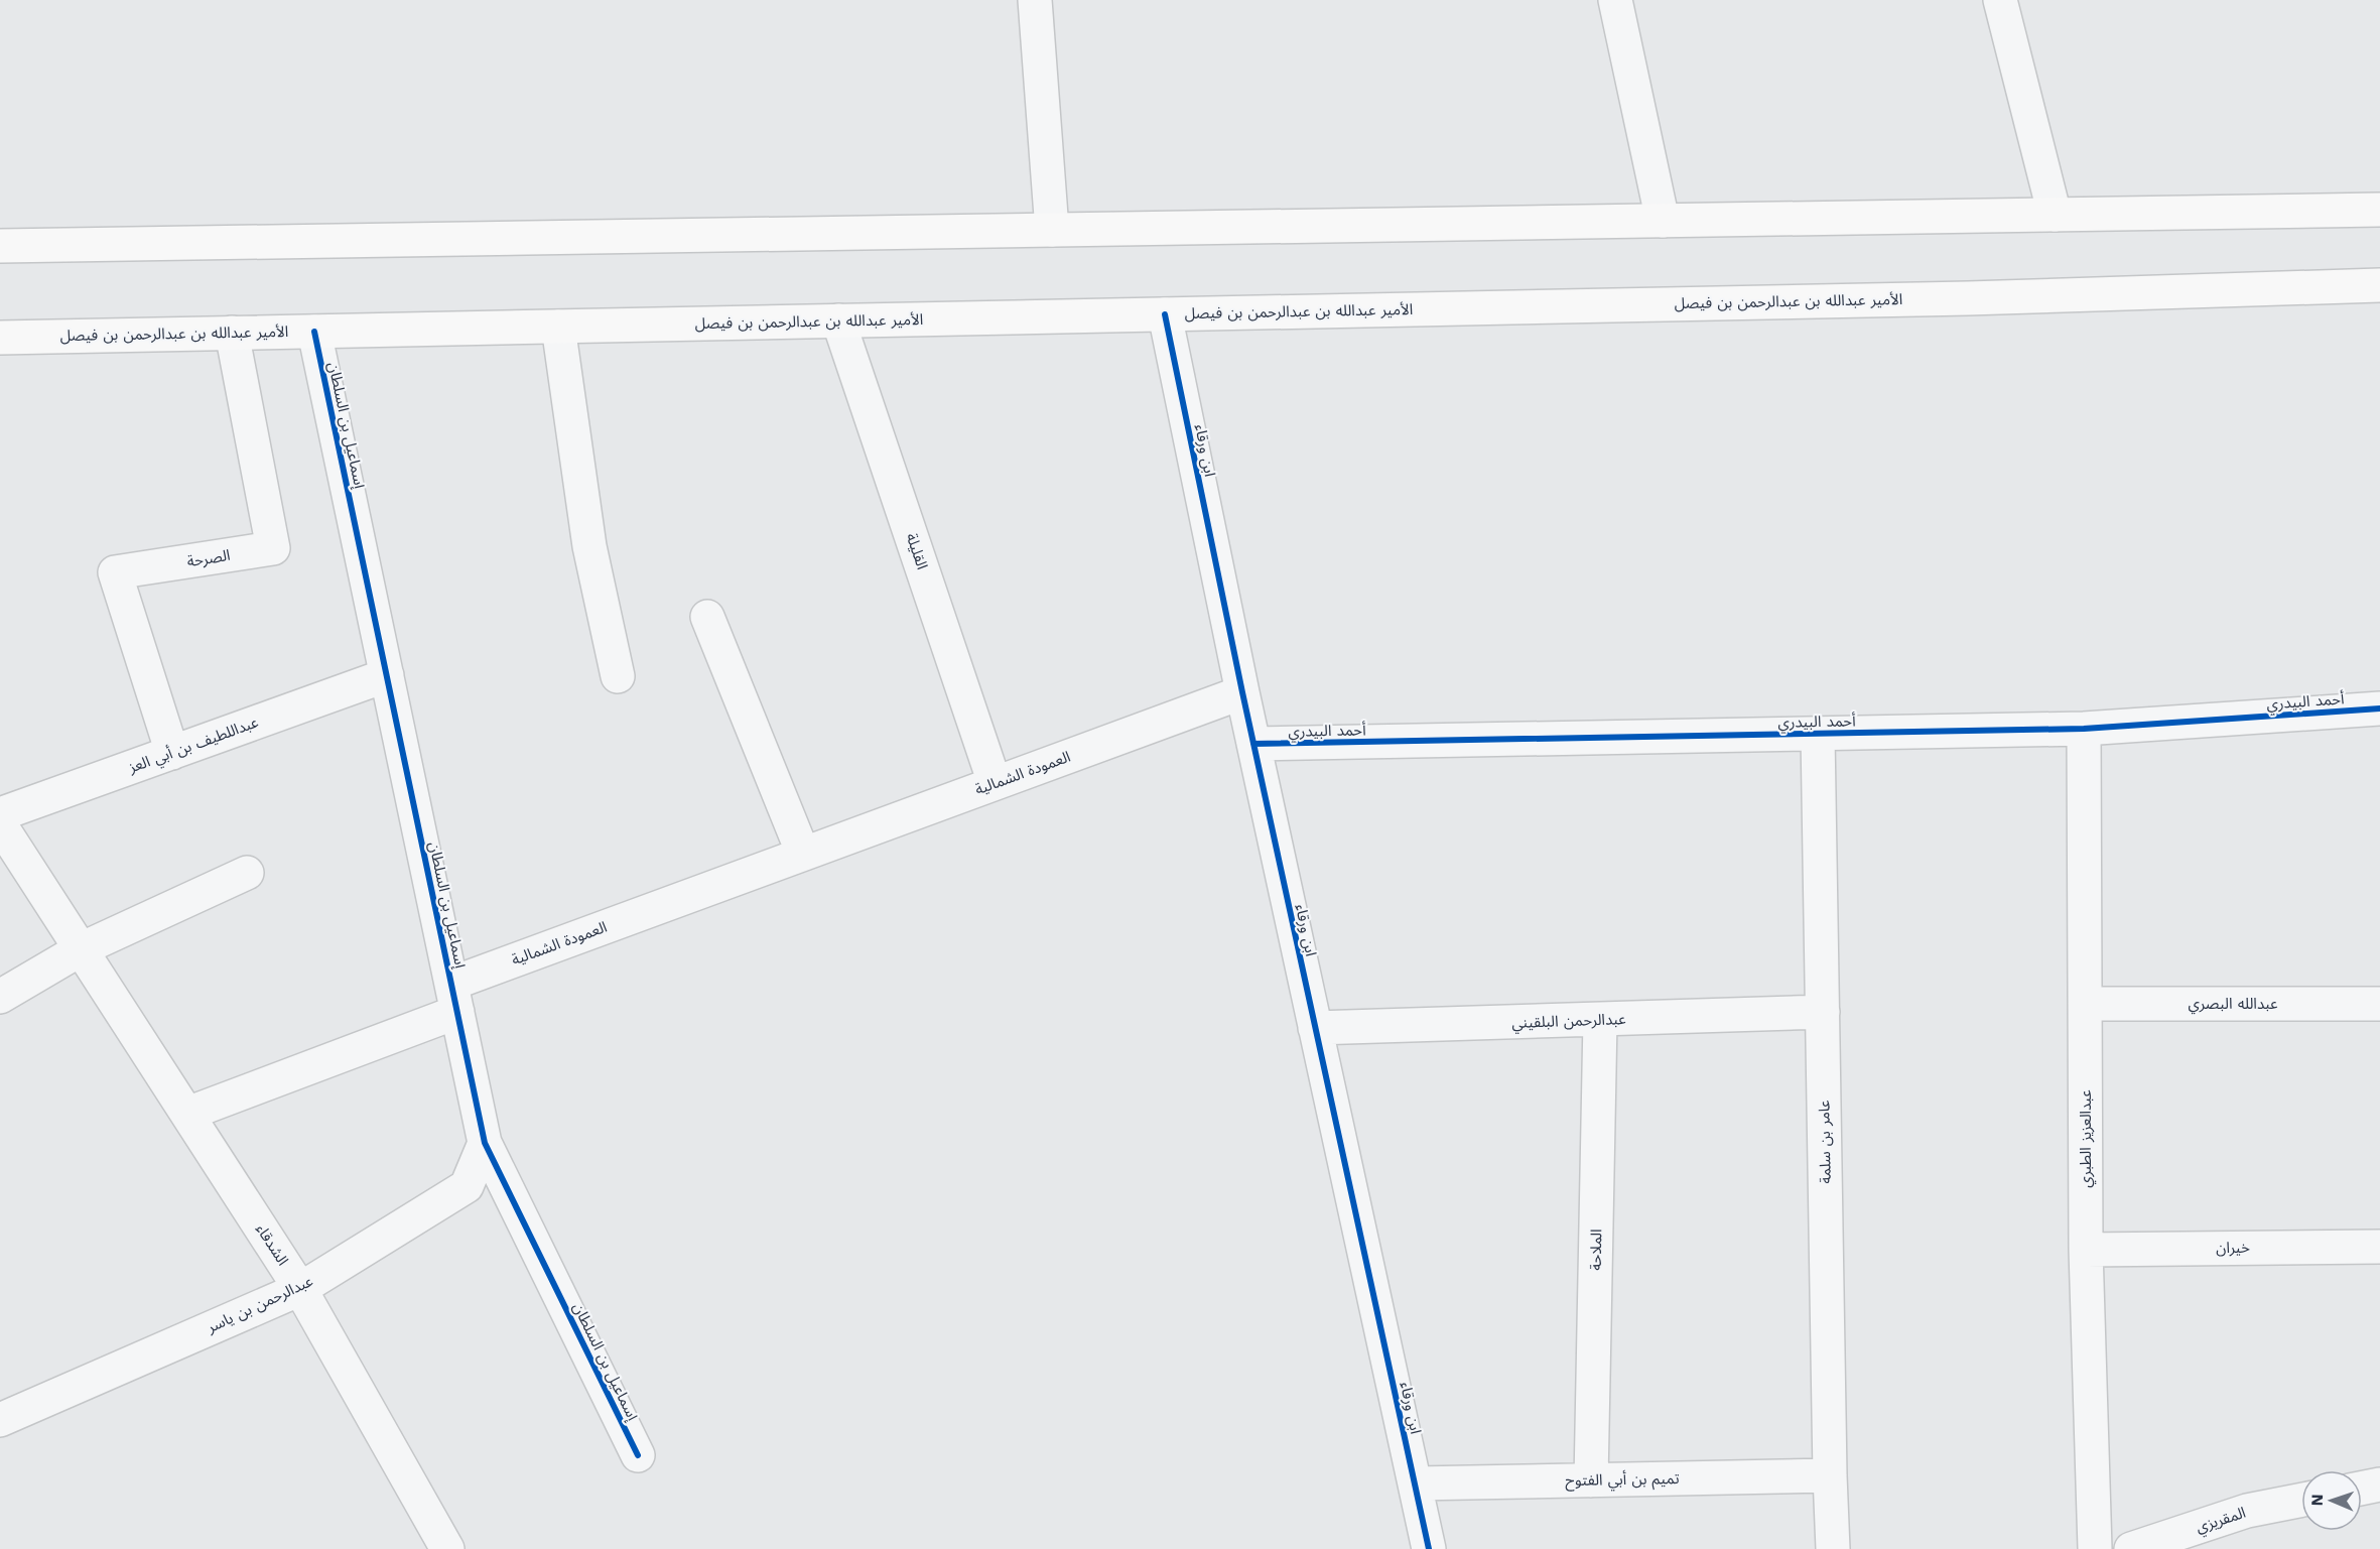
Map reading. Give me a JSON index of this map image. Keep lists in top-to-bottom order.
{
  "streets": {
    "main road": ["الأمير عبدالله بن عبدالرحمن بن فيصل"],
    "street": [
      "إسماعيل بن السلطان",
      "ابن ورقاء",
      "القليلة",
      "الصرحة",
      "أحمد البيدري",
      "عبداللطيف بن أبي العز",
      "العمودة الشمالية",
      "عبدالله البصري",
      "عبدالرحمن البلقيني",
      "عبدالعزيز الطبري",
      "عامر بن سلمة",
      "الشدقاء",
      "خيران",
      "الملاحة",
      "عبدالرحمن بن ياسر",
      "تميم بن أبي الفتوح",
      "المقريزي"
    ]
  },
  "crossings": [
    ["الأمير عبدالله بن عبدالرحمن بن فيصل", "إسماعيل بن السلطان"],
    ["الأمير عبدالله بن عبدالرحمن بن فيصل", "ابن ورقاء"],
    ["الأمير عبدالله بن عبدالرحمن بن فيصل", "القليلة"],
    ["الأمير عبدالله بن عبدالرحمن بن فيصل", "الصرحة"],
    ["إسماعيل بن السلطان", "عبداللطيف بن أبي العز"],
    ["إسماعيل بن السلطان", "العمودة الشمالية"],
    ["إسماعيل بن السلطان", "عبدالرحمن بن ياسر"],
    ["ابن ورقاء", "أحمد البيدري"],
    ["ابن ورقاء", "العمودة الشمالية"],
    ["ابن ورقاء", "عبدالرحمن البلقيني"],
    ["ابن ورقاء", "تميم بن أبي الفتوح"],
    ["القليلة", "العمودة الشمالية"],
    ["الصرحة", "عبداللطيف بن أبي العز"],
    ["أحمد البيدري", "عبدالعزيز الطبري"],
    ["أحمد البيدري", "عامر بن سلمة"],
    ["العمودة الشمالية", "الشدقاء"],
    ["عبدالله البصري", "عبدالعزيز الطبري"],
    ["عبدالرحمن البلقيني", "عامر بن سلمة"],
    ["عبدالرحمن البلقيني", "الملاحة"],
    ["عبدالعزيز الطبري", "خيران"],
    ["عامر بن سلمة", "تميم بن أبي الفتوح"],
    ["الشدقاء", "عبدالرحمن بن ياسر"],
    ["الملاحة", "تميم بن أبي الفتوح"]
  ],
  "north": "left"
}
